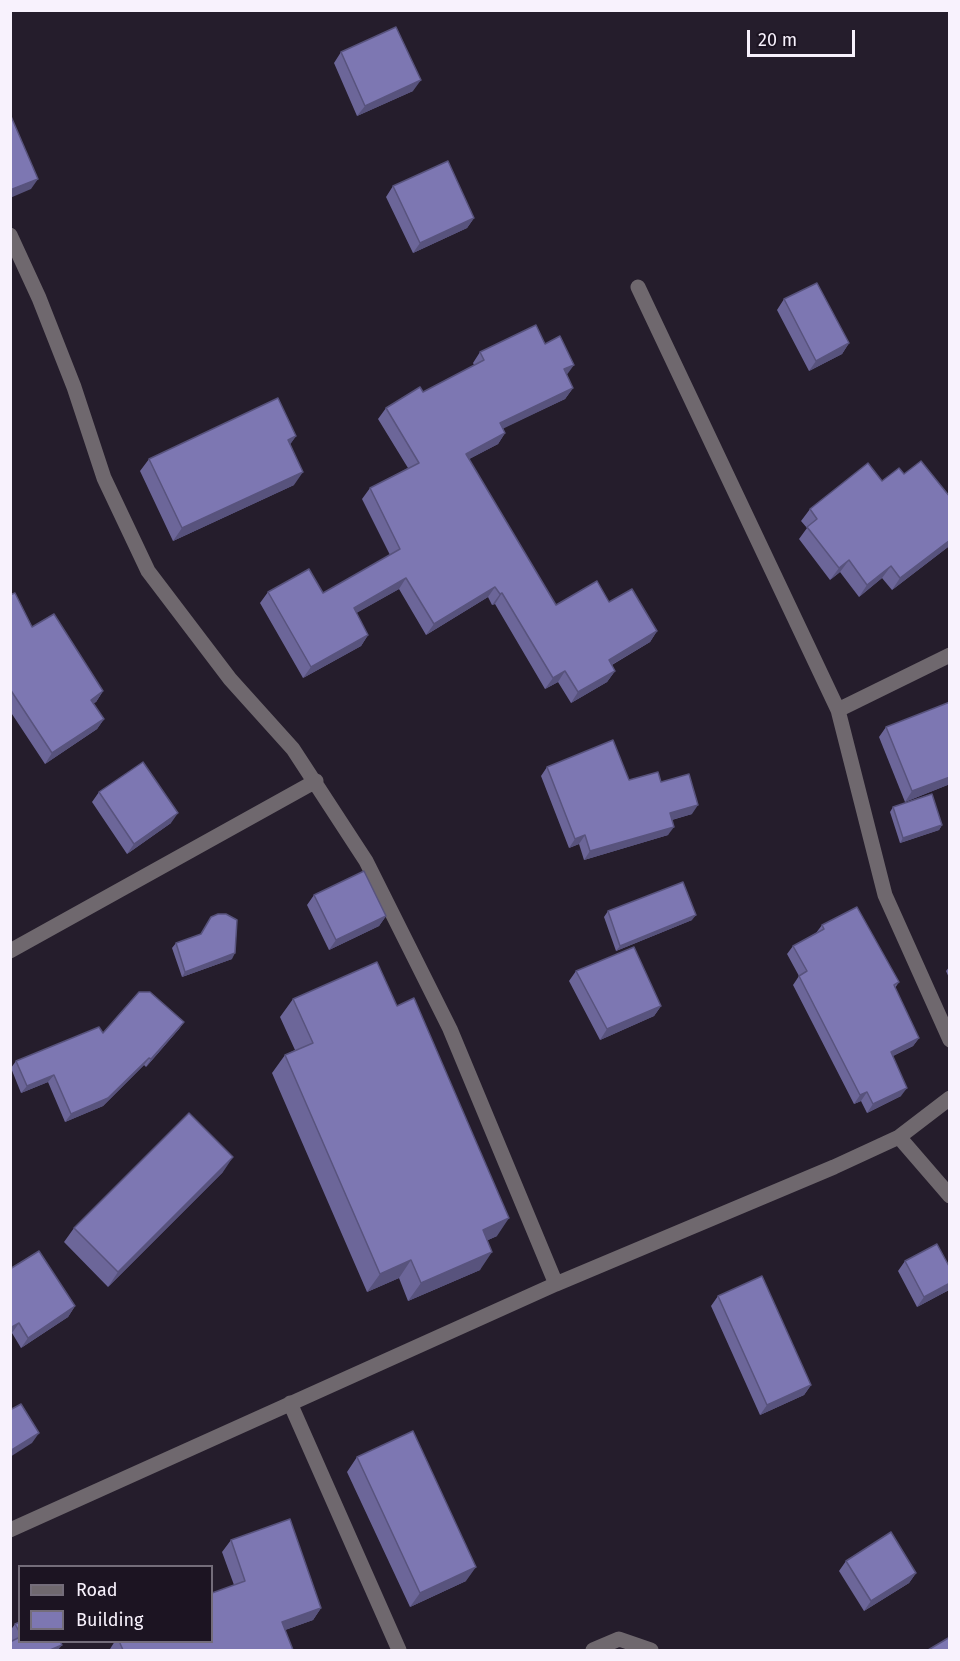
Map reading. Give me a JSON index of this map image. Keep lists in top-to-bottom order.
{
  "legend": ["Road", "Building"],
  "scale_bar": "20 m"
}
